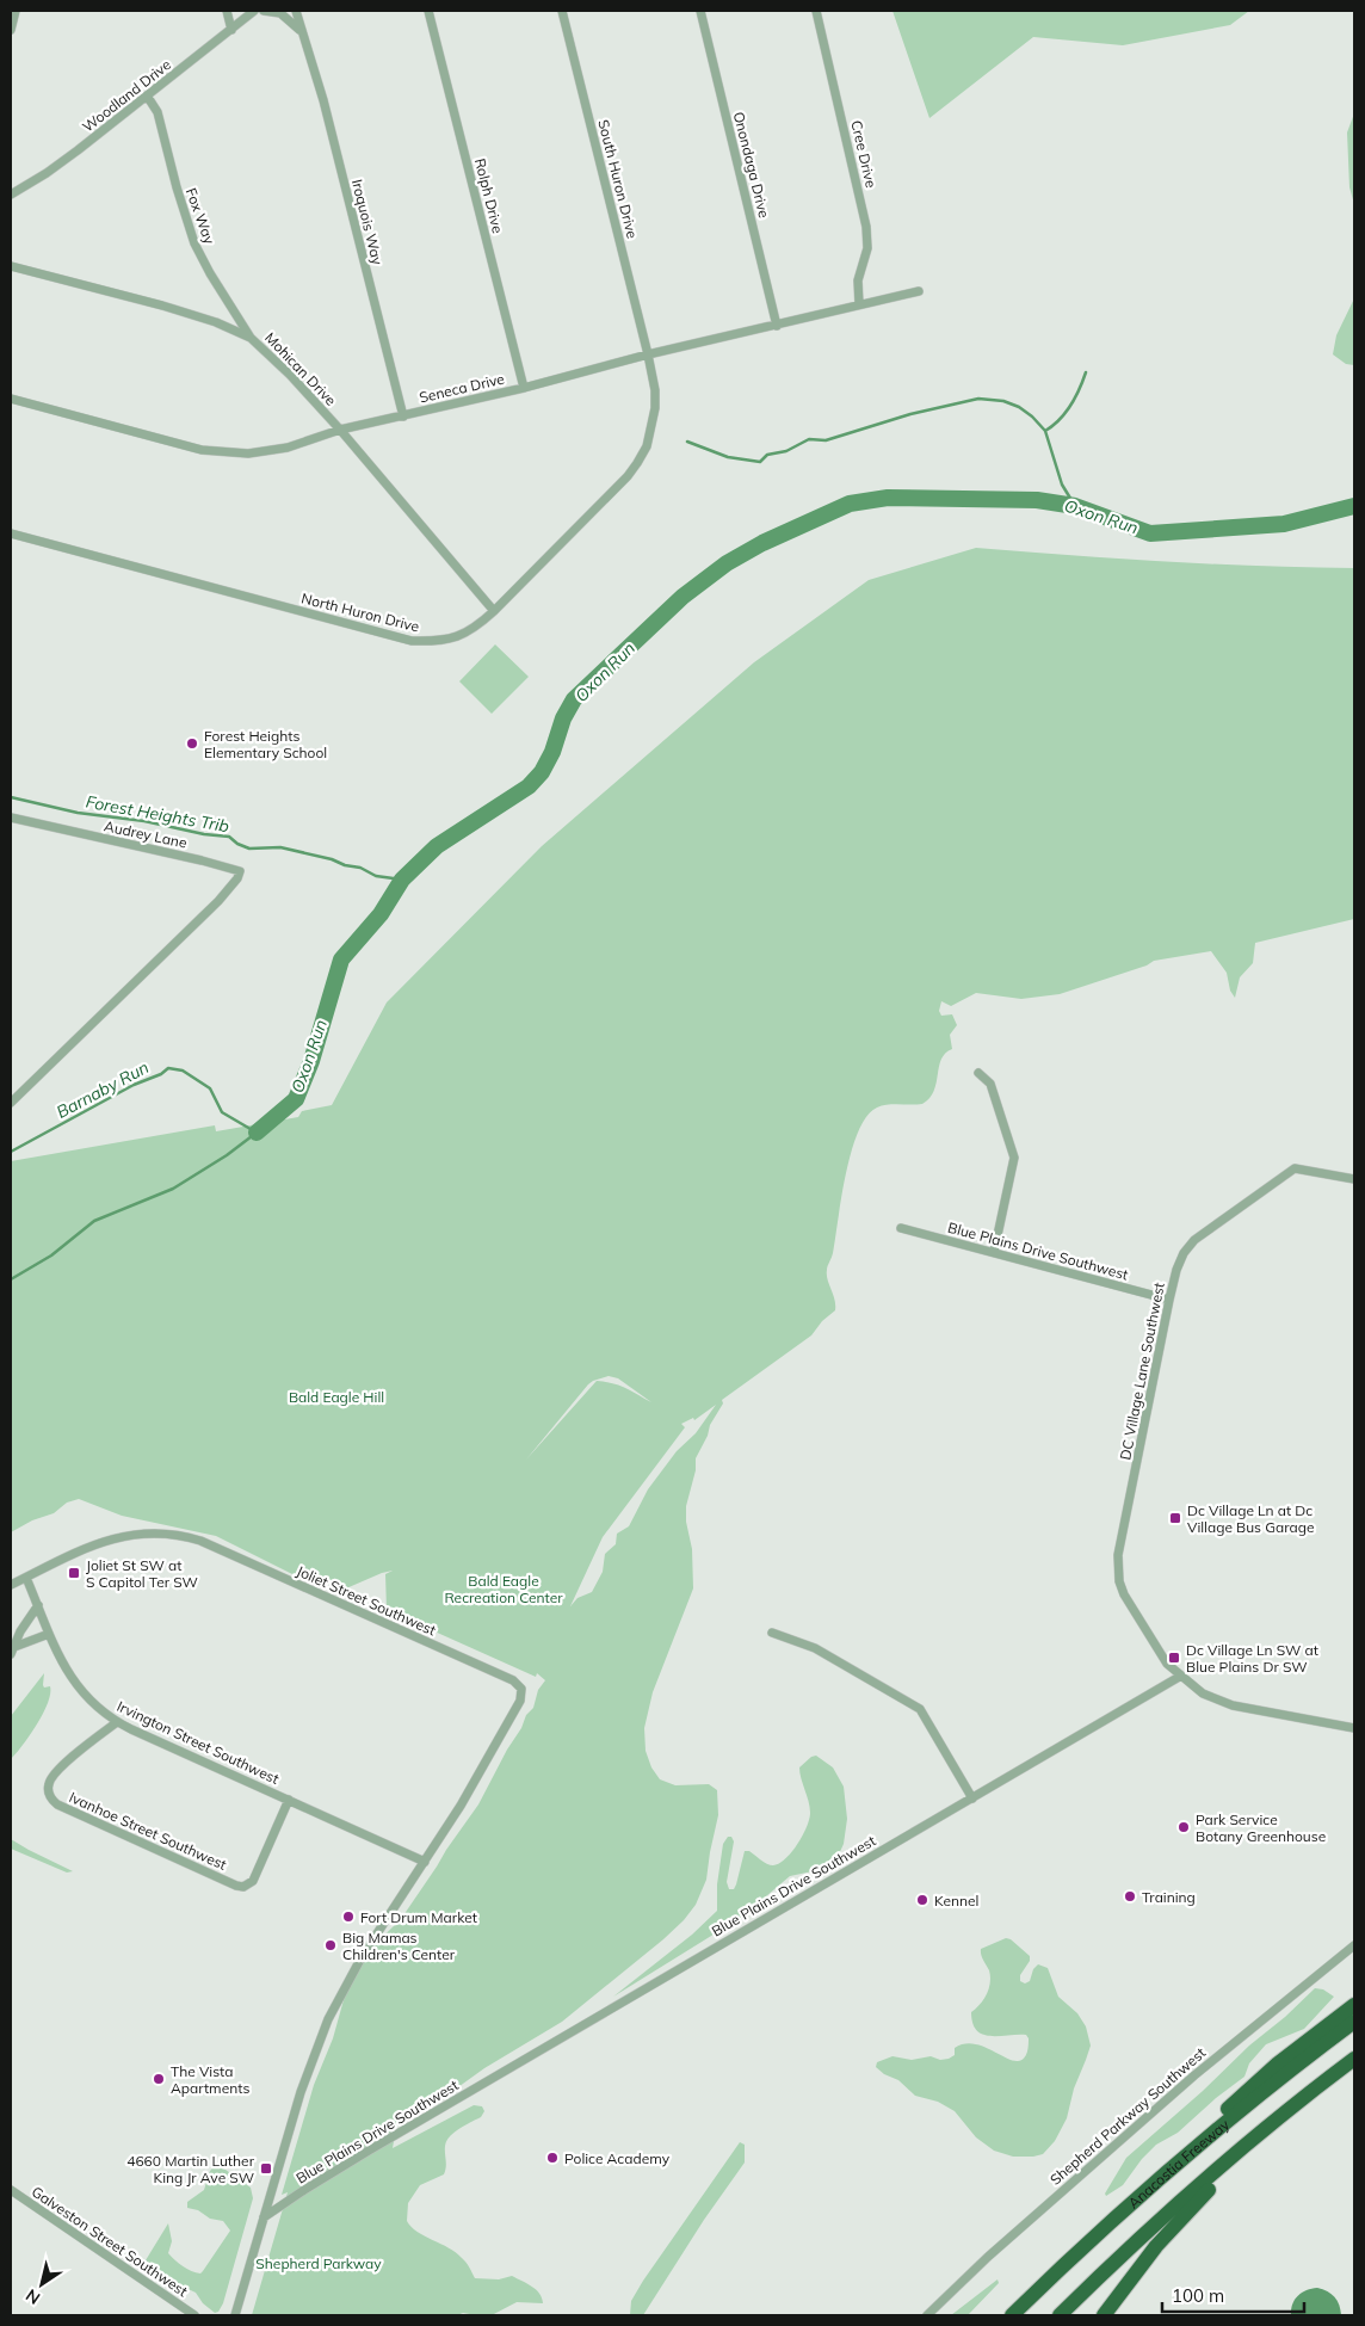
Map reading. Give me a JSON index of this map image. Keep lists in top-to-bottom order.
{
  "streets": {
    "highway": ["Anacostia Freeway"],
    "street": [
      "Woodland Drive",
      "Cree Drive",
      "Onondaga Drive",
      "South Huron Drive",
      "Rolph Drive",
      "Fox Way",
      "Iroquois Way",
      "Mohican Drive",
      "Seneca Drive",
      "North Huron Drive",
      "Audrey Lane",
      "Blue Plains Drive Southwest",
      "DC Village Lane Southwest",
      "Joliet Street Southwest",
      "Irvington Street Southwest",
      "Ivanhoe Street Southwest",
      "Shepherd Parkway Southwest",
      "Galveston Street Southwest"
    ]
  },
  "crossings": [
    ["Woodland Drive", "Fox Way"],
    ["Woodland Drive", "Iroquois Way"],
    ["Cree Drive", "Seneca Drive"],
    ["Onondaga Drive", "Seneca Drive"],
    ["South Huron Drive", "Seneca Drive"],
    ["South Huron Drive", "North Huron Drive"],
    ["Rolph Drive", "Seneca Drive"],
    ["Fox Way", "Mohican Drive"],
    ["Iroquois Way", "Seneca Drive"],
    ["Mohican Drive", "Seneca Drive"],
    ["Mohican Drive", "North Huron Drive"],
    ["Seneca Drive", "North Huron Drive"],
    ["Blue Plains Drive Southwest", "DC Village Lane Southwest"],
    ["Joliet Street Southwest", "Irvington Street Southwest"],
    ["Irvington Street Southwest", "Ivanhoe Street Southwest"]
  ],
  "water": ["Oxon Run", "Forest Heights Trib", "Barnaby Run"],
  "parks": ["Bald Eagle Hill", "Bald Eagle Recreation Center", "Shepherd Parkway"],
  "places": {
    "other": [
      "Forest Heights Elementary School",
      "Park Service Botany Greenhouse",
      "Training",
      "Kennel",
      "Fort Drum Market",
      "Big Mamas Children's Center",
      "The Vista Apartments",
      "Police Academy"
    ],
    "transit": [
      "Dc Village Ln at Dc Village Bus Garage",
      "Joliet St SW at S Capitol Ter SW",
      "Dc Village Ln SW at Blue Plains Dr SW",
      "4660 Martin Luther King Jr Ave SW"
    ]
  },
  "scale_bar": "100 m",
  "north": "bottom left"
}
